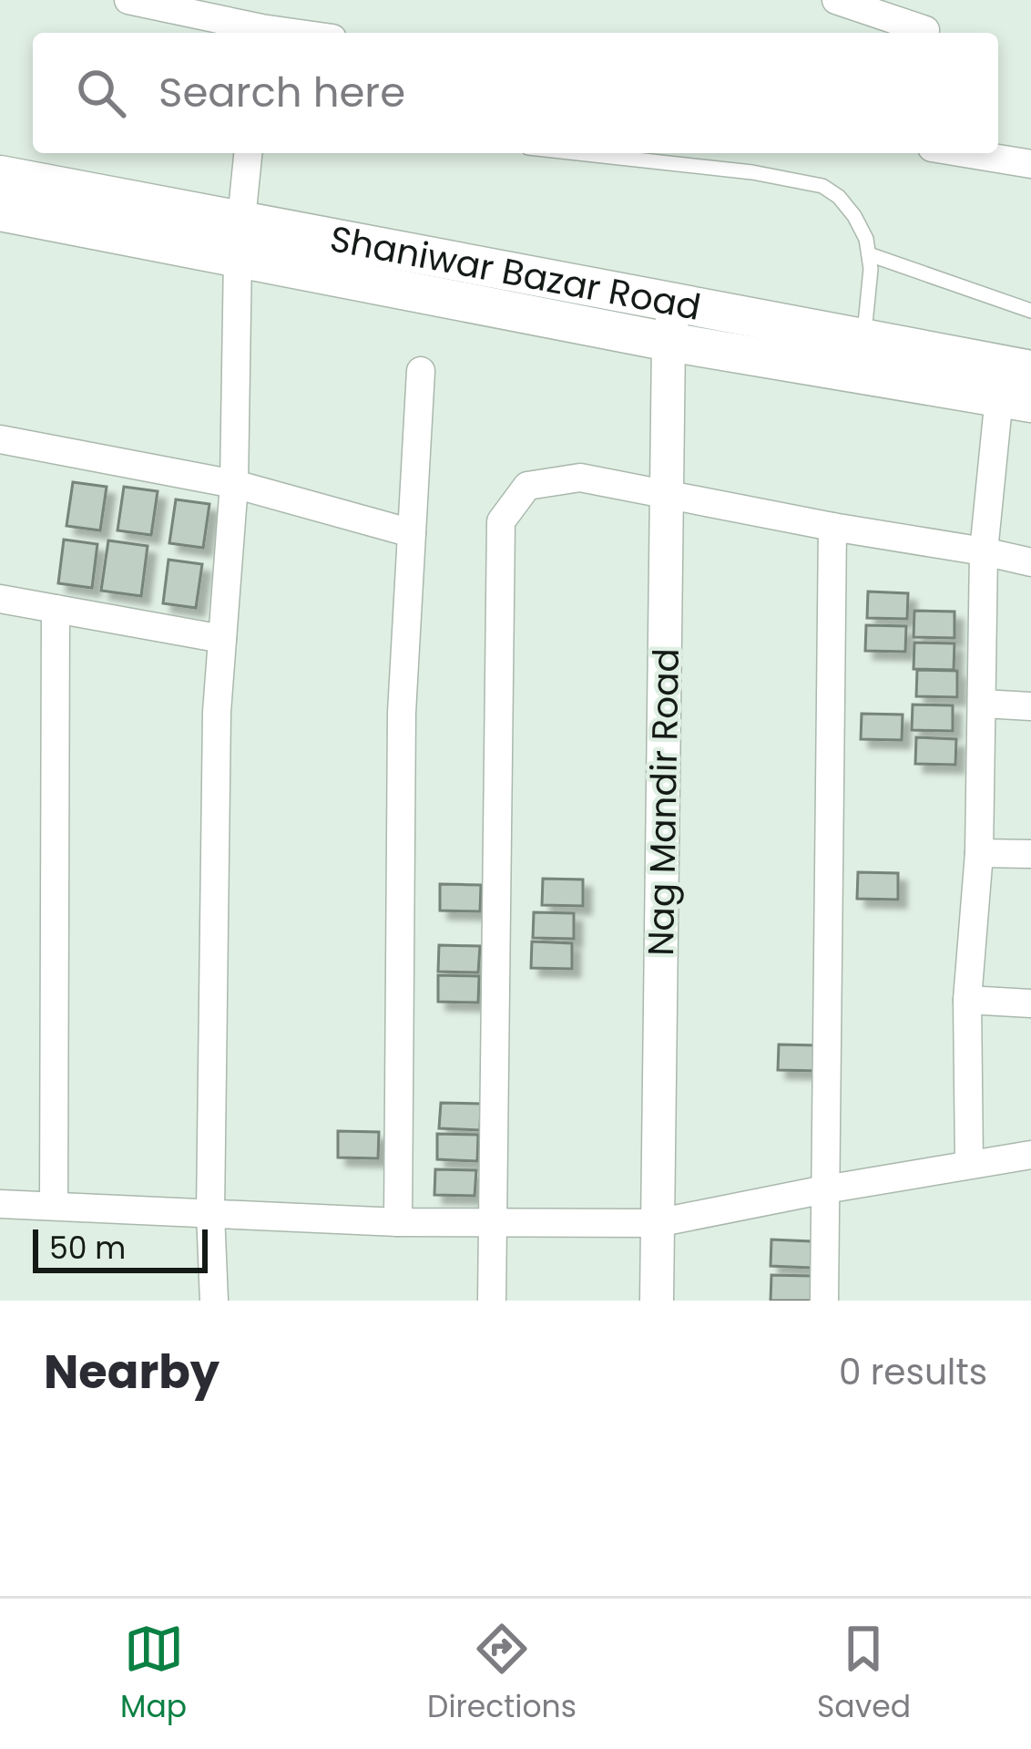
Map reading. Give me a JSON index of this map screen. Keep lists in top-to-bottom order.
{
  "streets": {
    "main road": ["Shaniwar Bazar Road"],
    "street": ["Nag Mandir Road"]
  },
  "crossings": [
    ["Shaniwar Bazar Road", "Nag Mandir Road"]
  ],
  "scale_bar": "50 m",
  "page": {
    "search": "Search here",
    "scale": "50 m",
    "heading": ["Nearby", "0 results"],
    "nav": ["Map", "Directions", "Saved"]
  }
}
